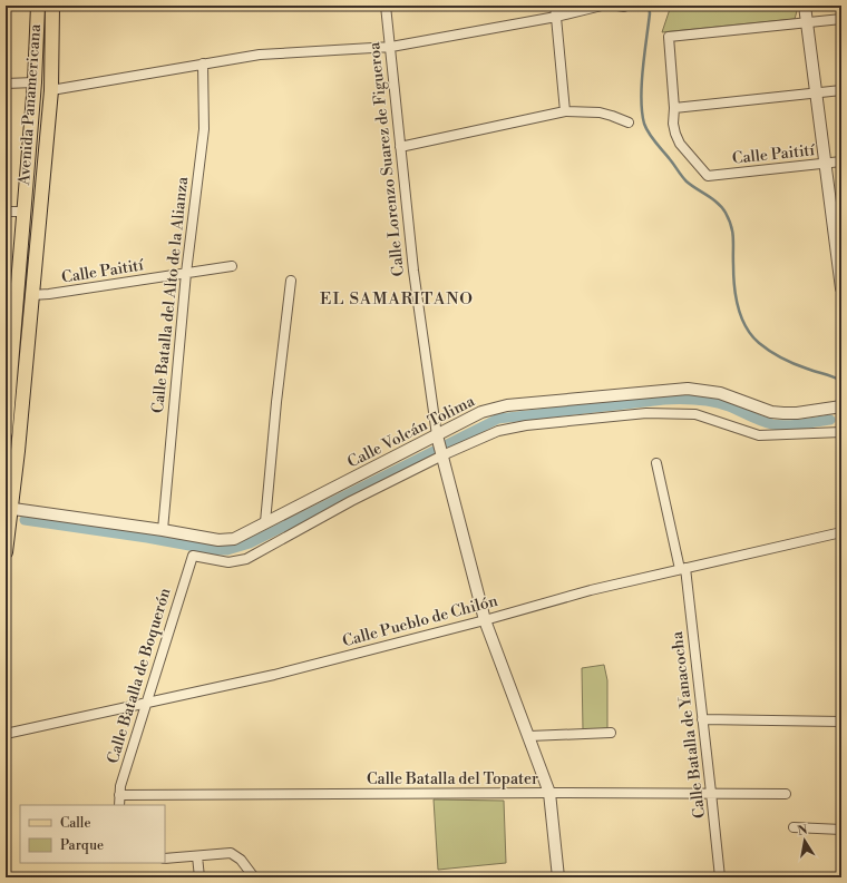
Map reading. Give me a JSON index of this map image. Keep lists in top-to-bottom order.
{
  "streets": {
    "main road": ["Avenida Panamericana"],
    "street": [
      "Calle Paitití",
      "Calle Lorenzo Suarez de Figueroa",
      "Calle Batalla del Alto de la Alianza",
      "Calle Volcán Tolima",
      "Calle Pueblo de Chilón",
      "Calle Batalla de Boquerón",
      "Calle Batalla de Yanacocha",
      "Calle Batalla del Topater"
    ]
  },
  "crossings": [
    ["Avenida Panamericana", "Calle Paitití"],
    ["Avenida Panamericana", "Calle Volcán Tolima"],
    ["Calle Paitití", "Calle Batalla del Alto de la Alianza"],
    ["Calle Lorenzo Suarez de Figueroa", "Calle Volcán Tolima"],
    ["Calle Lorenzo Suarez de Figueroa", "Calle Pueblo de Chilón"],
    ["Calle Lorenzo Suarez de Figueroa", "Calle Batalla del Topater"],
    ["Calle Batalla del Alto de la Alianza", "Calle Volcán Tolima"],
    ["Calle Volcán Tolima", "Calle Batalla de Boquerón"],
    ["Calle Pueblo de Chilón", "Calle Batalla de Boquerón"],
    ["Calle Pueblo de Chilón", "Calle Batalla de Yanacocha"],
    ["Calle Batalla de Boquerón", "Calle Batalla del Topater"],
    ["Calle Batalla de Yanacocha", "Calle Batalla del Topater"]
  ],
  "districts": ["EL SAMARITANO"],
  "legend": ["Calle", "Parque"],
  "north": "top"
}
